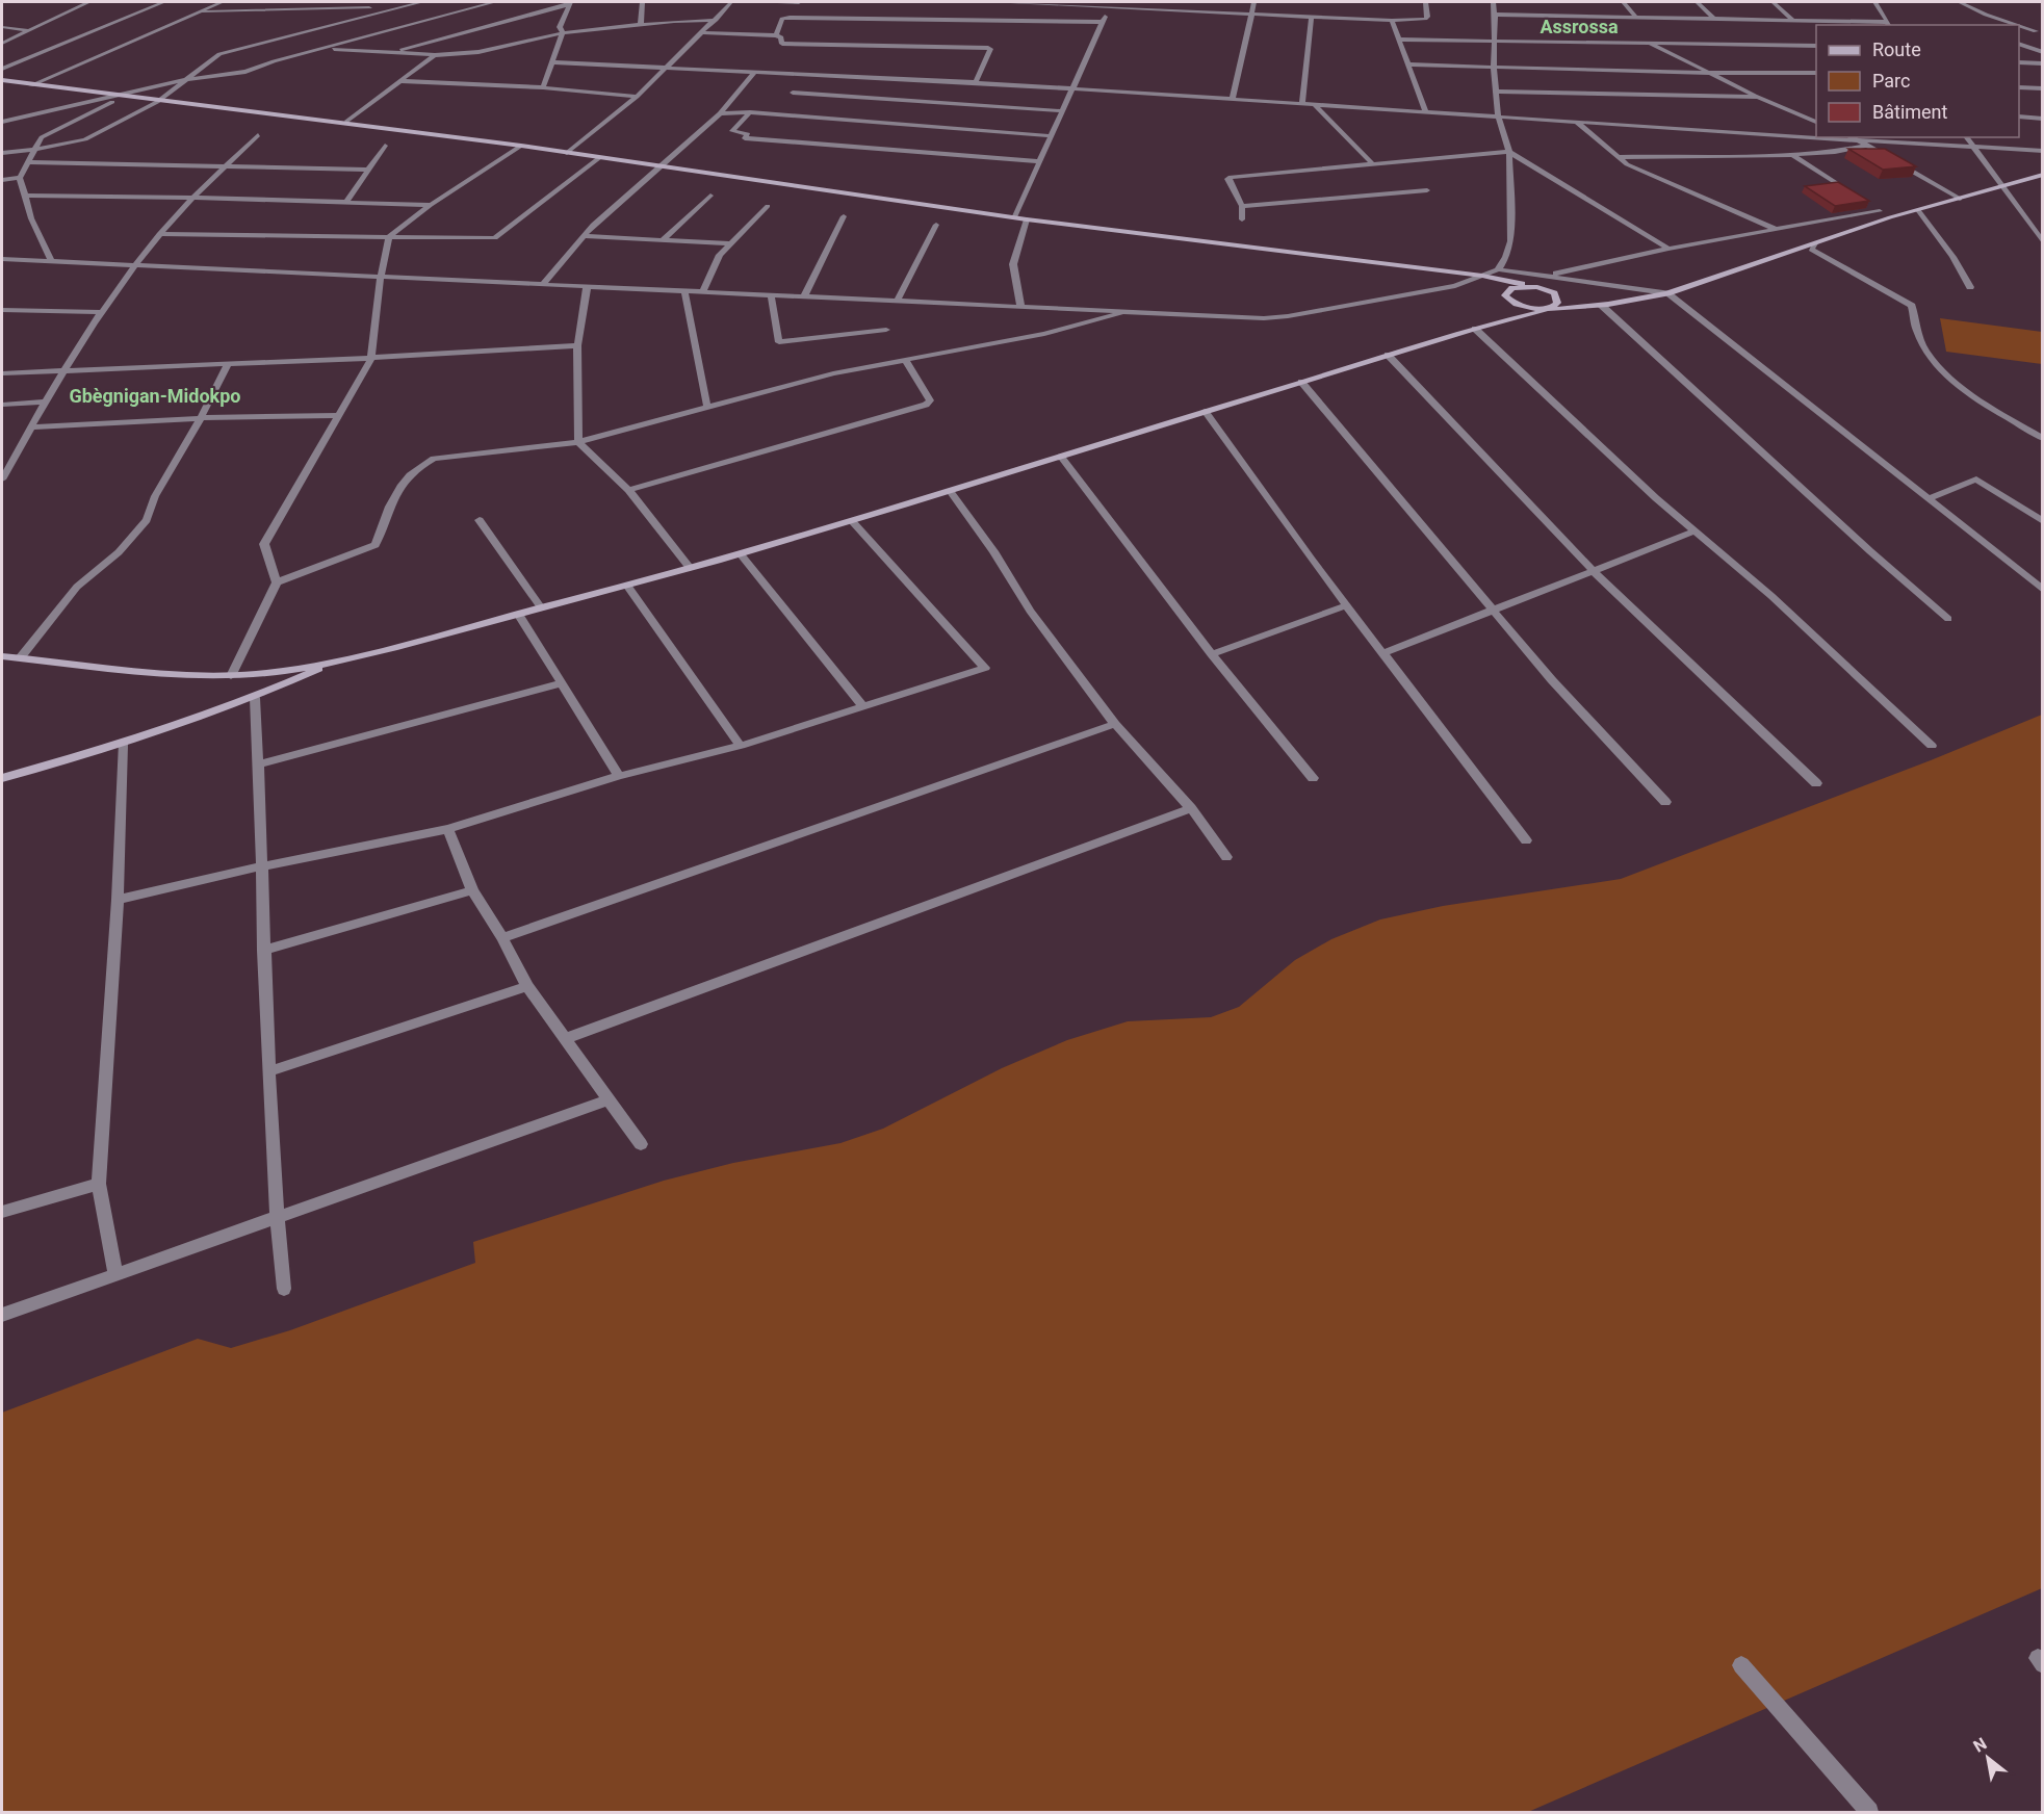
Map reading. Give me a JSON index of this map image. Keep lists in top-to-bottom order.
{
  "districts": ["Assrossa", "Gbègnigan-Midokpo"],
  "legend": ["Route", "Parc", "Bâtiment"],
  "north": "top left"
}
